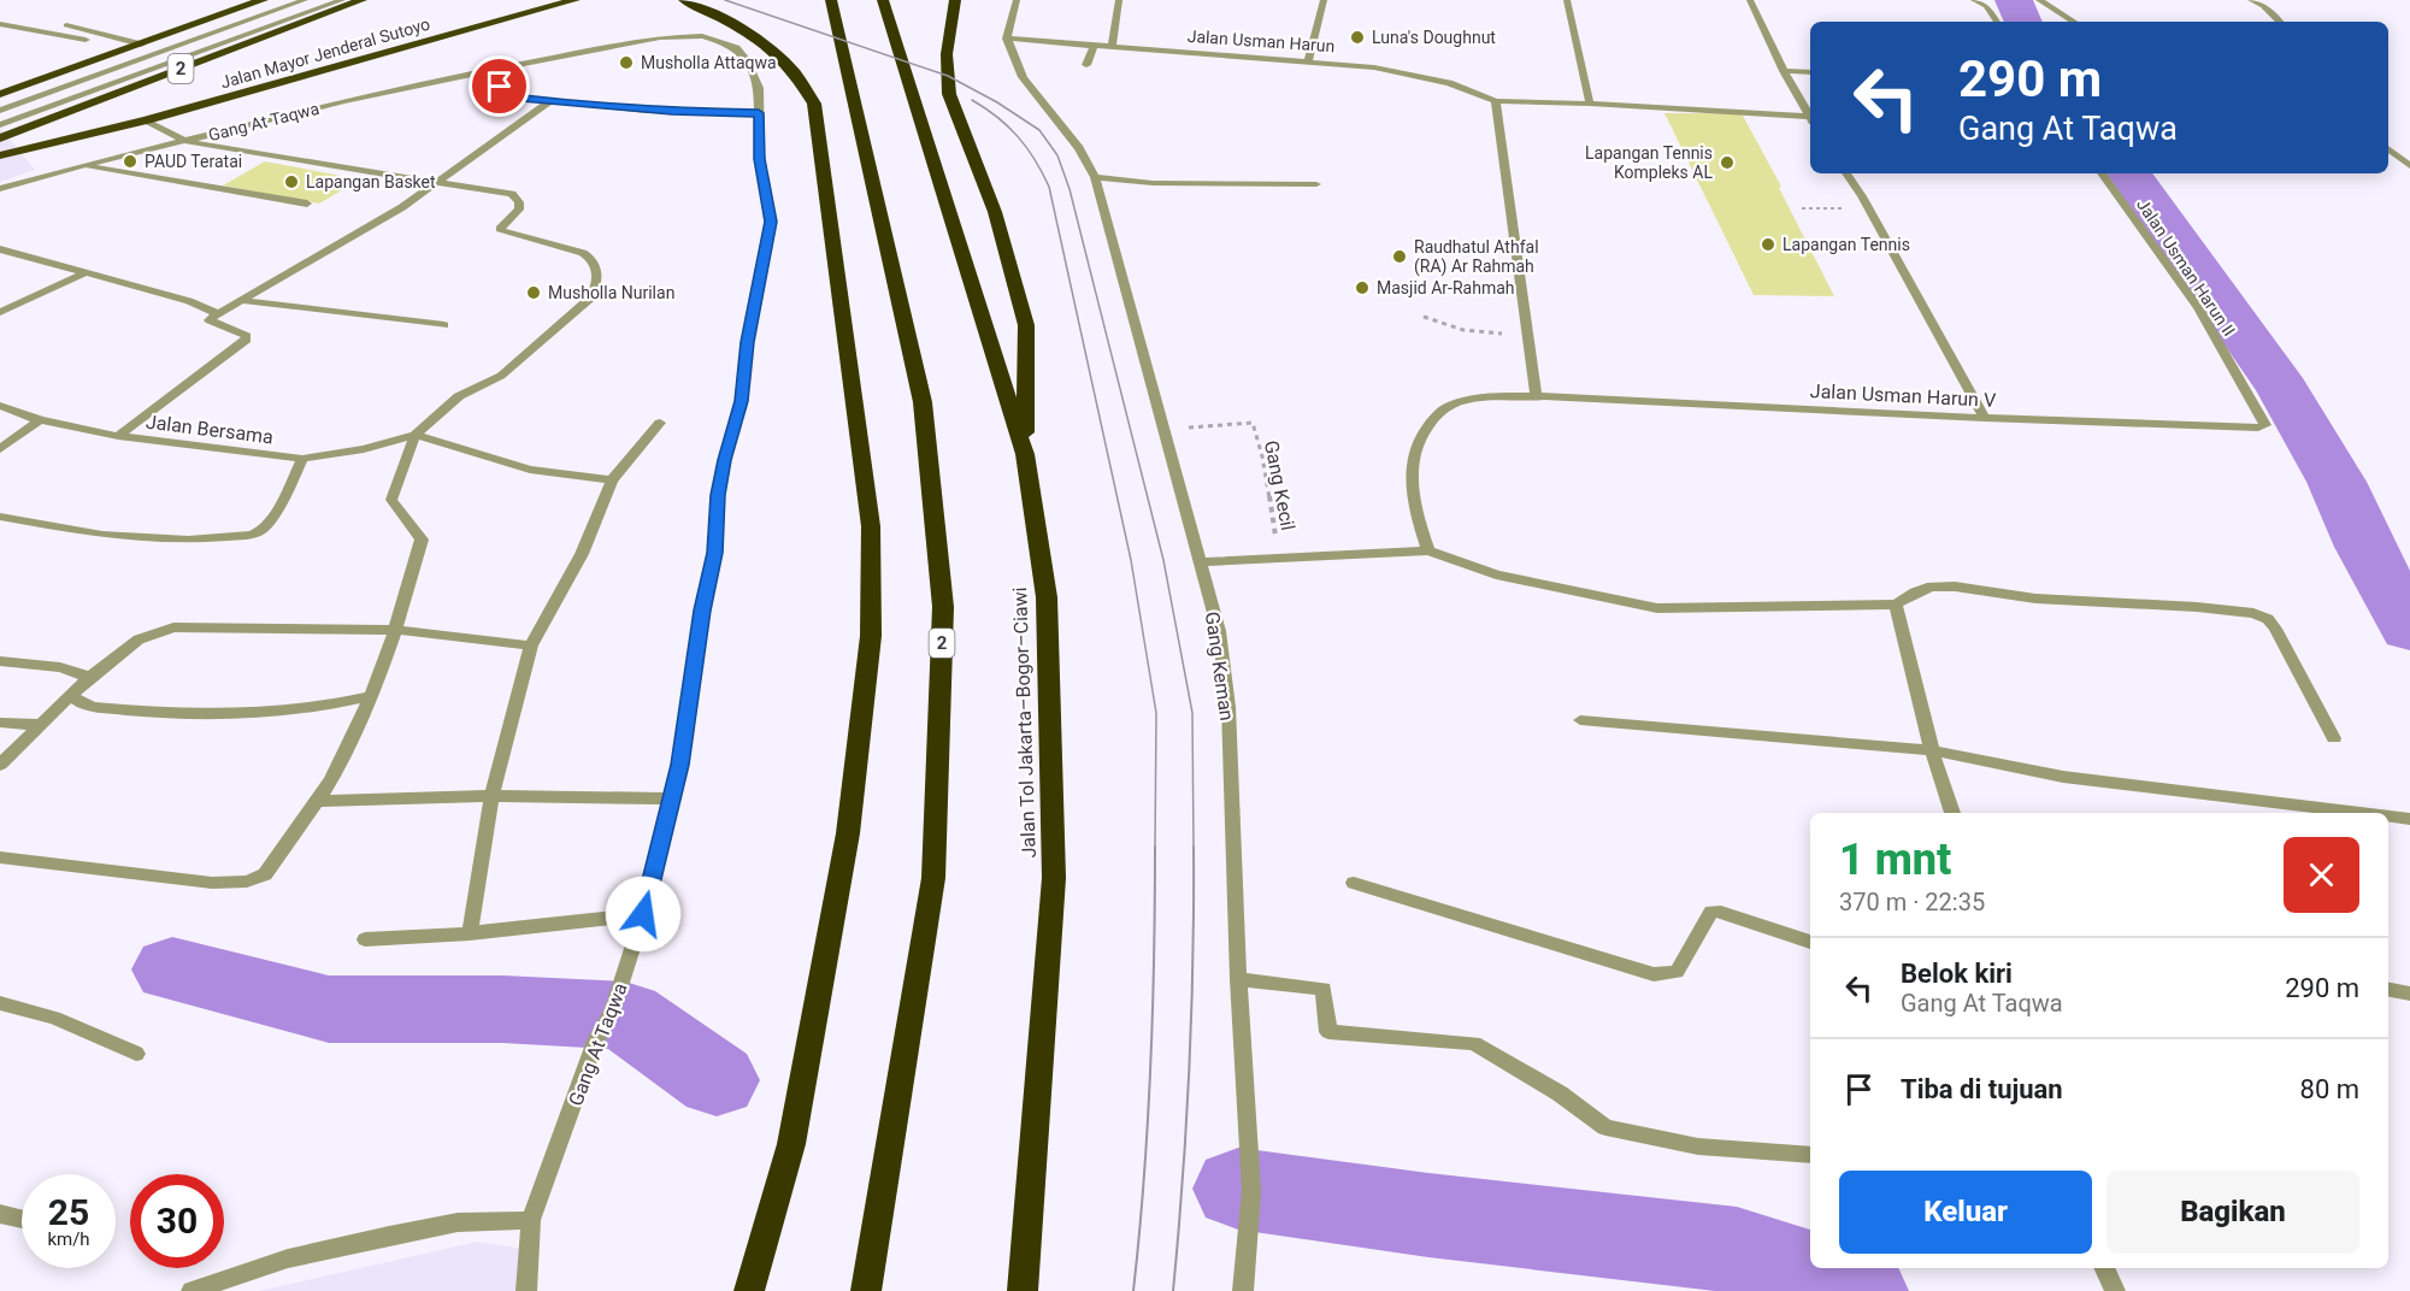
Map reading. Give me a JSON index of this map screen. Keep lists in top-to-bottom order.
{
  "streets": {
    "highway": ["Jalan Mayor Jenderal Sutoyo", "2", "Jalan Tol Jakarta–Bogor–Ciawi"],
    "street": [
      "Jalan Usman Harun",
      "Gang At Taqwa",
      "Jalan Usman Harun II",
      "Jalan Usman Harun V",
      "Jalan Bersama",
      "Gang Keman"
    ],
    "path": ["Gang Kecil"]
  },
  "crossings": [
    ["Jalan Usman Harun", "Gang Keman"],
    ["Jalan Usman Harun II", "Jalan Usman Harun V"],
    ["Gang Kecil", "Gang Keman"]
  ],
  "places": [
    "Luna's Doughnut",
    "Musholla Attaqwa",
    "PAUD Teratai",
    "Lapangan Tennis Kompleks AL",
    "Lapangan Basket",
    "Lapangan Tennis",
    "Raudhatul Athfal (RA) Ar Rahmah",
    "Masjid Ar-Rahmah",
    "Musholla Nurilan"
  ],
  "page": {
    "turn": ["290 m", "Gang At Taqwa"],
    "heading": ["1 mnt", "370 m · 22:35"],
    "list": [
      {
        "name": "Belok kiri",
        "note": "Gang At Taqwa",
        "value": "290 m"
      },
      {
        "name": "Tiba di tujuan",
        "value": "80 m"
      }
    ],
    "buttons": ["Keluar", "Bagikan"],
    "speed": "25 km/h",
    "limit": "30"
  }
}
